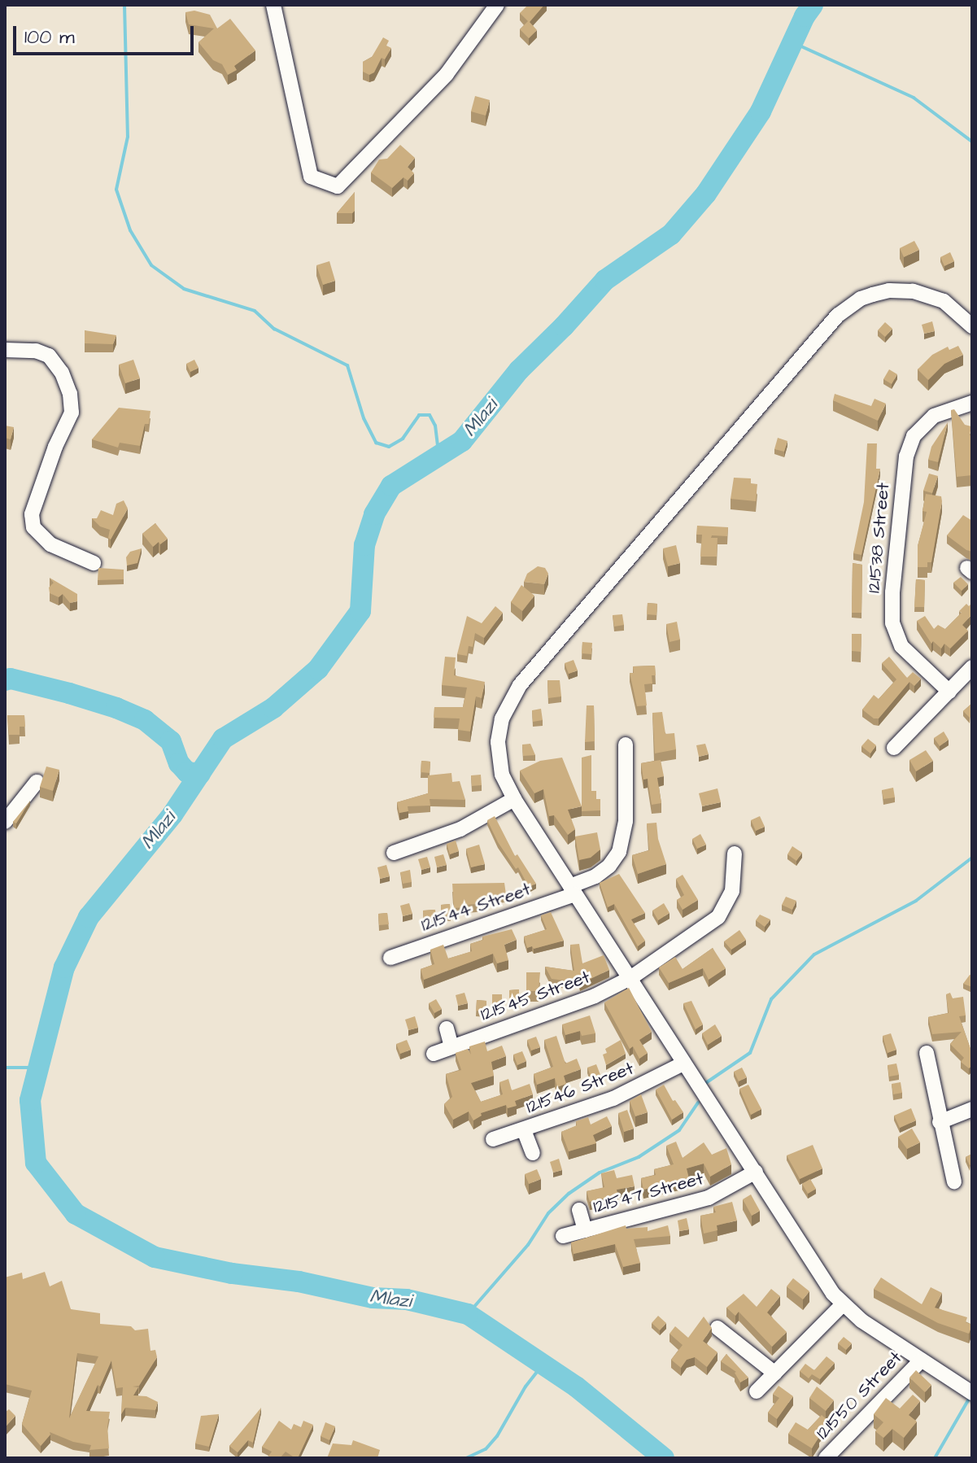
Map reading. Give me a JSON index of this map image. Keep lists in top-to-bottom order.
{
  "streets": {
    "street": [
      "121538 Street",
      "121544 Street",
      "121545 Street",
      "121546 Street",
      "121547 Street",
      "121550 Street"
    ]
  },
  "water": ["Mlazi"],
  "scale_bar": "100 m"
}
